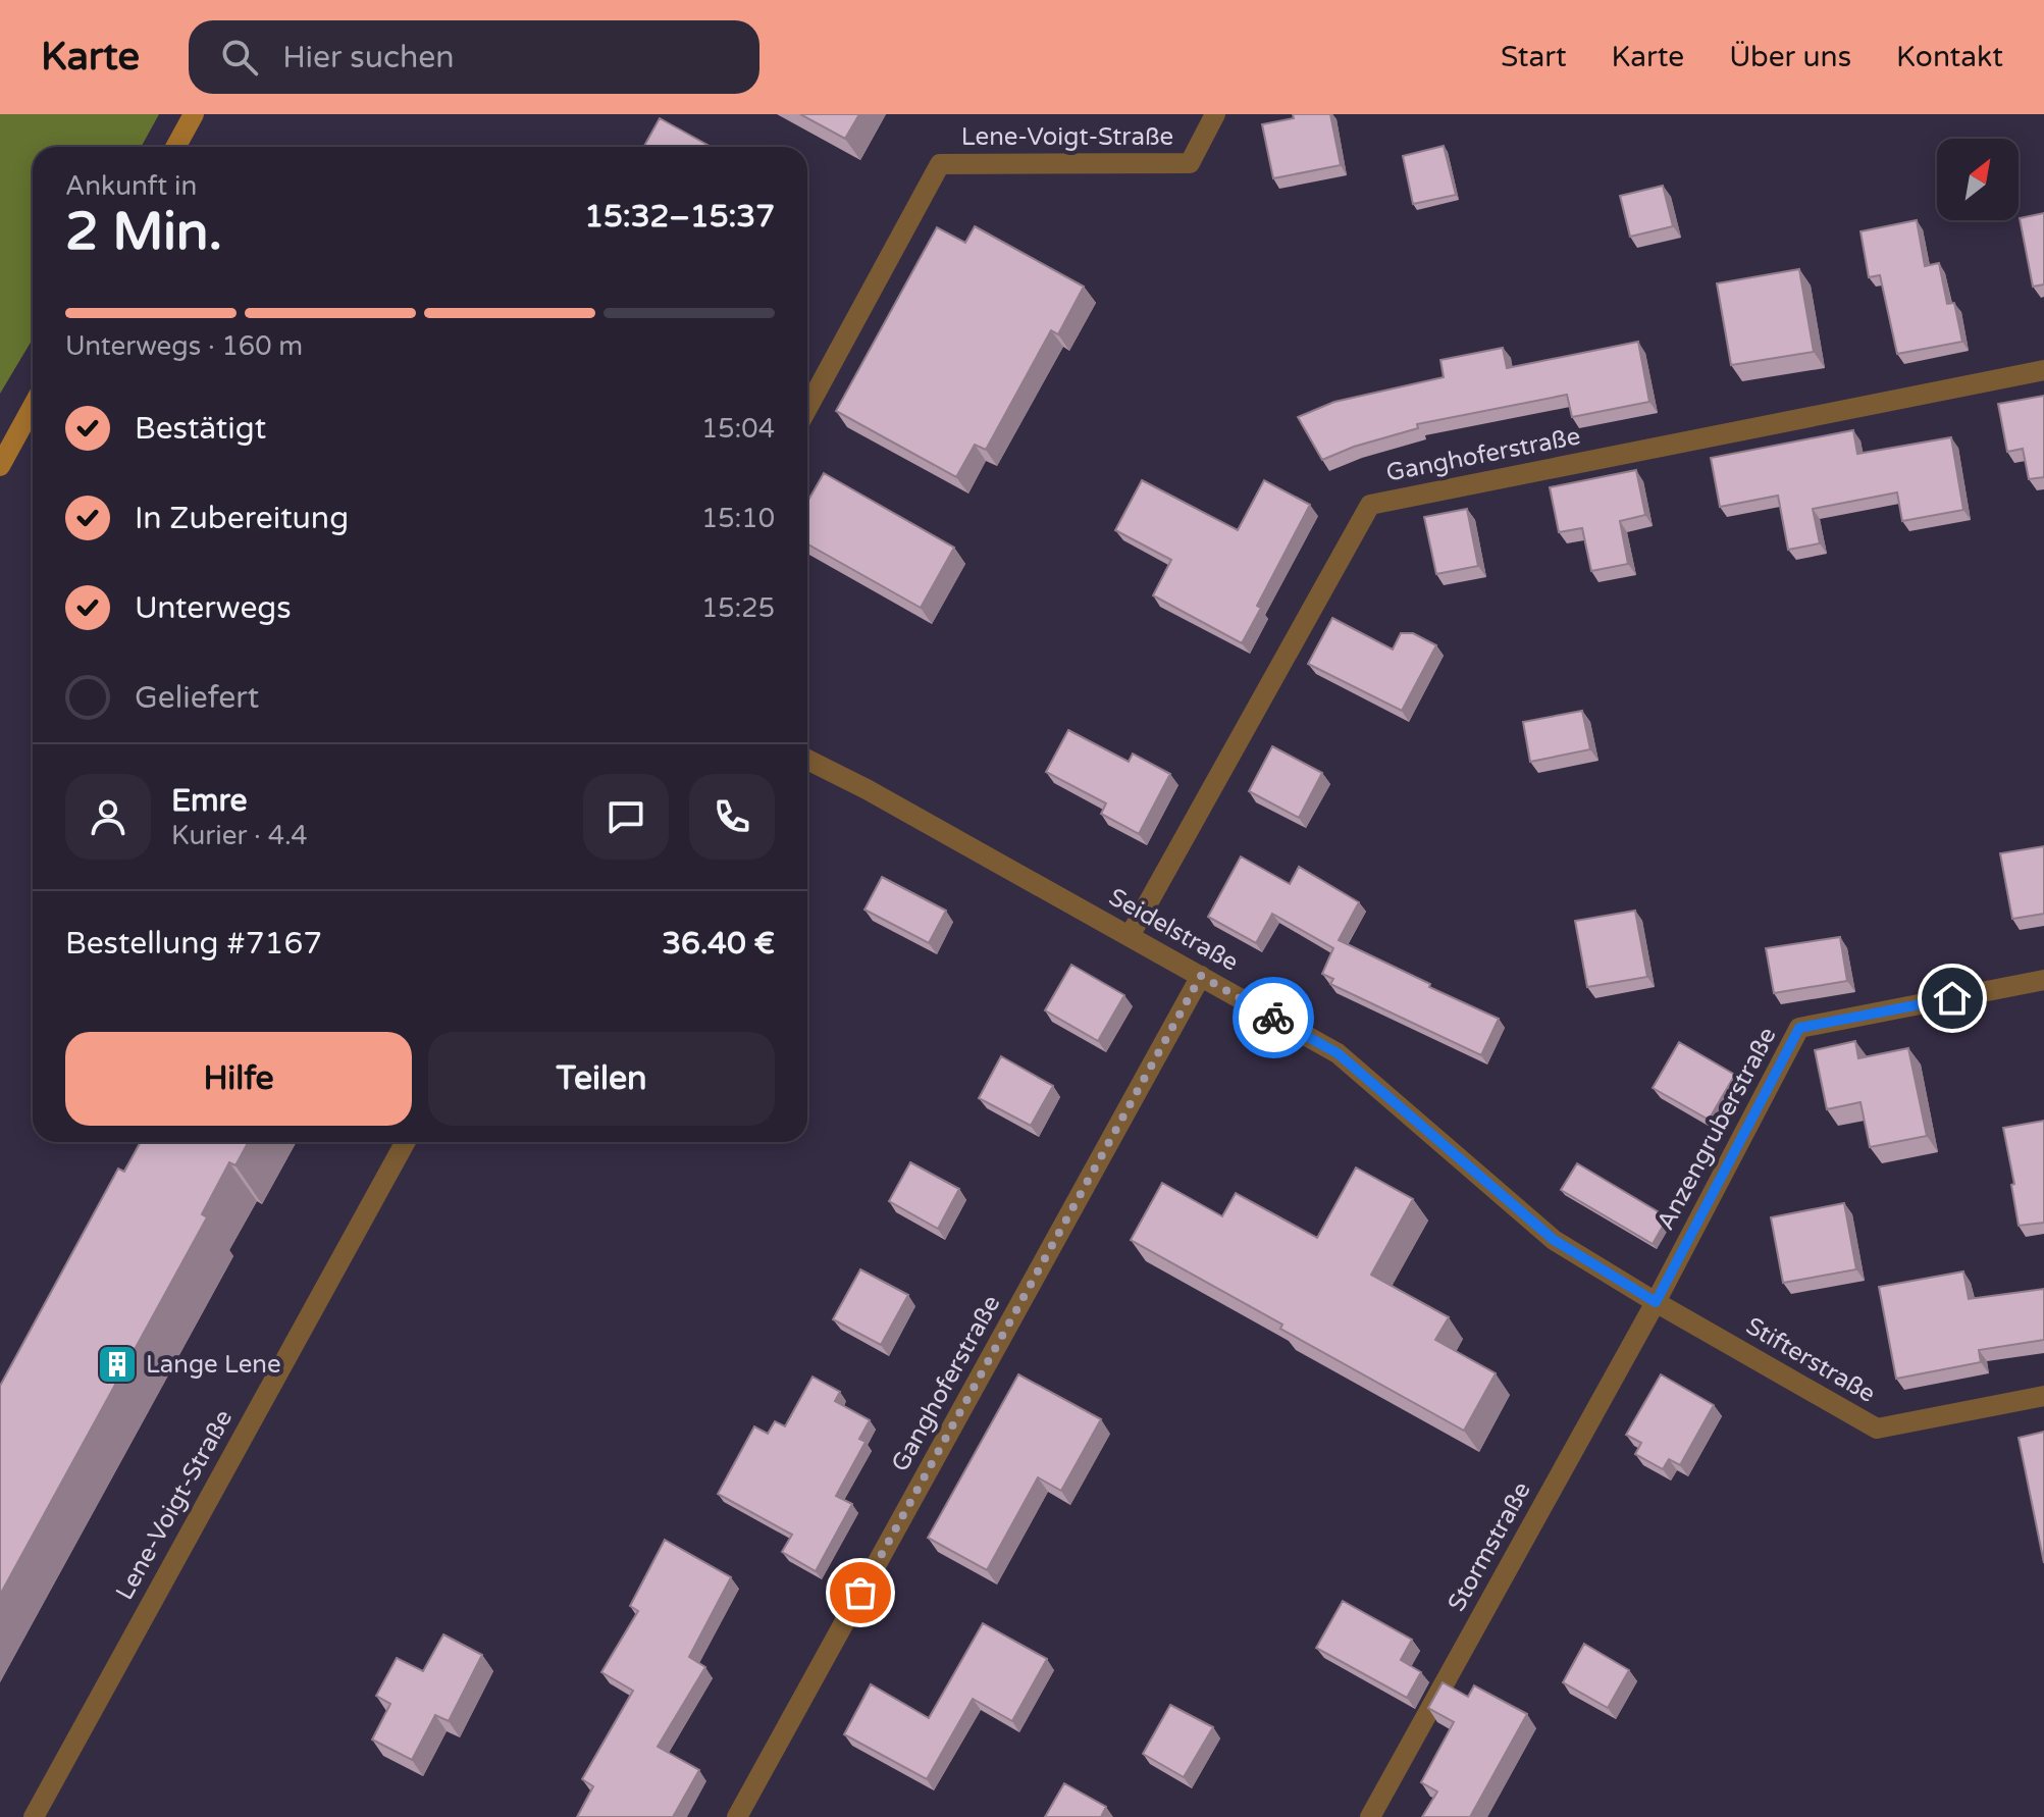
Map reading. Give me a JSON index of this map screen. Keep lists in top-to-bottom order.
{
  "streets": {
    "street": [
      "Lene-Voigt-Straße",
      "Ganghoferstraße",
      "Seidelstraße",
      "Anzengruberstraße",
      "Stifterstraße",
      "Stormstraße"
    ]
  },
  "crossings": [
    ["Ganghoferstraße", "Seidelstraße"],
    ["Seidelstraße", "Anzengruberstraße"],
    ["Seidelstraße", "Stifterstraße"],
    ["Seidelstraße", "Stormstraße"],
    ["Anzengruberstraße", "Stifterstraße"],
    ["Anzengruberstraße", "Stormstraße"],
    ["Stifterstraße", "Stormstraße"]
  ],
  "places": {
    "building": ["Lange Lene"]
  },
  "north": "top right",
  "page": {
    "header": "Karte",
    "search": "Hier suchen",
    "nav": [
      "Start",
      "Karte",
      "Über uns",
      "Kontakt"
    ],
    "heading": ["2 Min.", "Ankunft in", "15:32–15:37"],
    "panel": [
      "Emre",
      "Kurier · 4.4",
      "Bestellung #7167",
      "36.40 €"
    ],
    "bar": "Unterwegs · 160 m",
    "list": [
      ["Bestätigt", "15:04"],
      ["In Zubereitung", "15:10"],
      ["Unterwegs", "15:25"],
      "Geliefert"
    ],
    "buttons": ["Hilfe", "Teilen"]
  }
}
